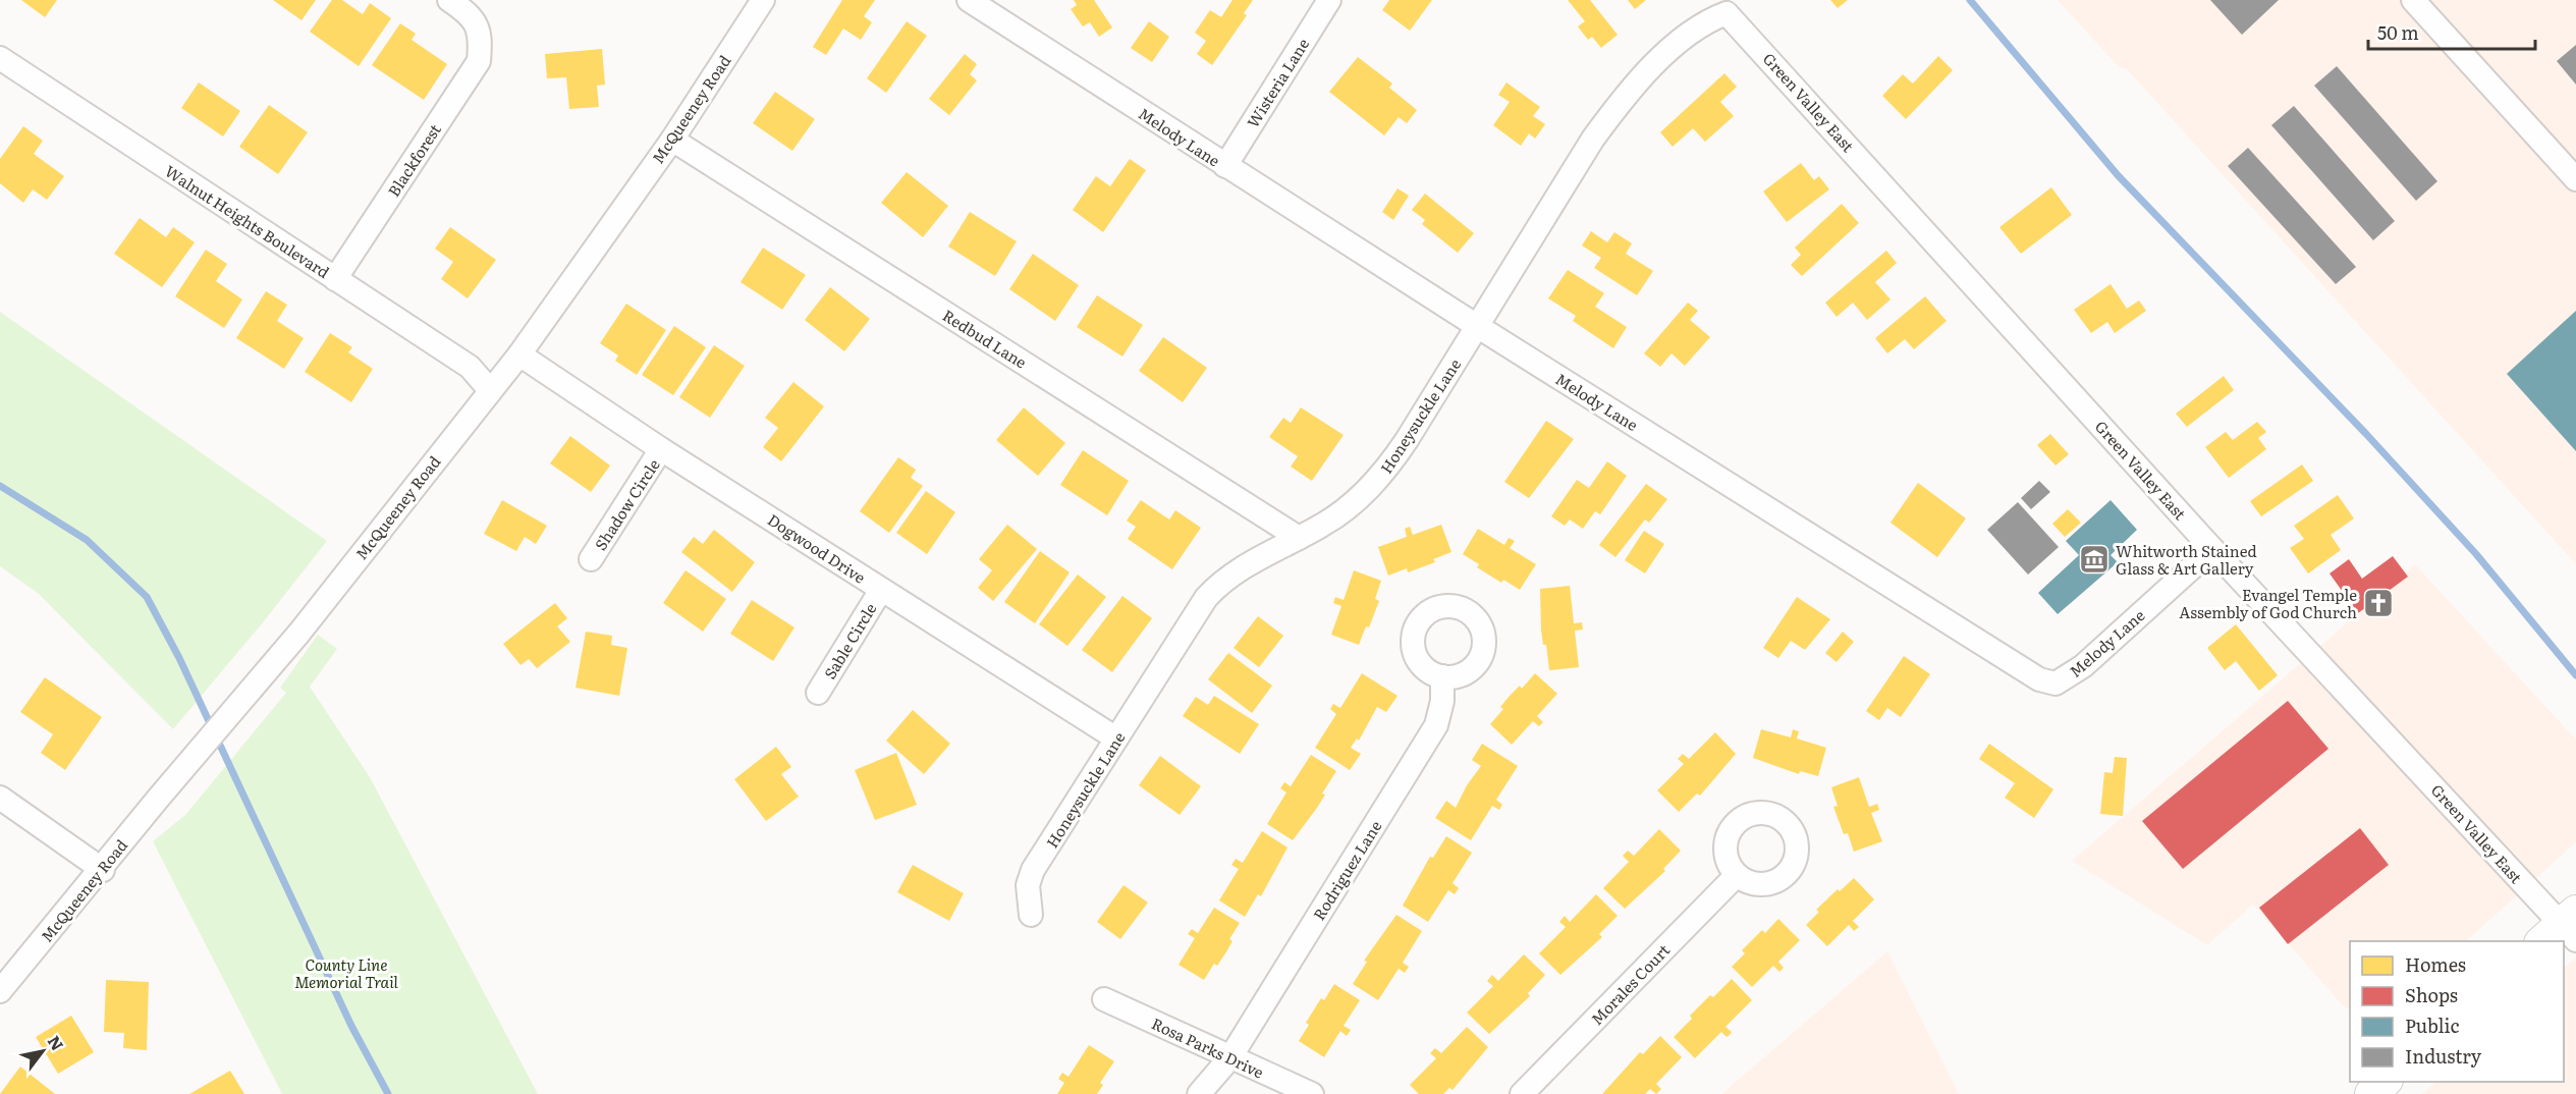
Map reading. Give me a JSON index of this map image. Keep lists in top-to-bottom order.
{
  "streets": {
    "street": [
      "Wisteria Lane",
      "Green Valley East",
      "McQueeney Road",
      "Melody Lane",
      "Blackforest",
      "Walnut Heights Boulevard",
      "Redbud Lane",
      "Honeysuckle Lane",
      "Shadow Circle",
      "Dogwood Drive",
      "Sable Circle",
      "Rodriguez Lane",
      "Morales Court",
      "Rosa Parks Drive"
    ]
  },
  "crossings": [
    ["Wisteria Lane", "Melody Lane"],
    ["Green Valley East", "Melody Lane"],
    ["Green Valley East", "Honeysuckle Lane"],
    ["McQueeney Road", "Walnut Heights Boulevard"],
    ["McQueeney Road", "Redbud Lane"],
    ["McQueeney Road", "Dogwood Drive"],
    ["Melody Lane", "Honeysuckle Lane"],
    ["Blackforest", "Walnut Heights Boulevard"],
    ["Redbud Lane", "Honeysuckle Lane"],
    ["Honeysuckle Lane", "Dogwood Drive"],
    ["Shadow Circle", "Dogwood Drive"],
    ["Dogwood Drive", "Sable Circle"],
    ["Rodriguez Lane", "Rosa Parks Drive"]
  ],
  "parks": ["County Line Memorial Trail"],
  "places": {
    "museum": ["Whitworth Stained Glass & Art Gallery"],
    "church": ["Evangel Temple Assembly of God Church"]
  },
  "legend": [
    "Homes",
    "Shops",
    "Public",
    "Industry"
  ],
  "scale_bar": "50 m",
  "north": "top right"
}
